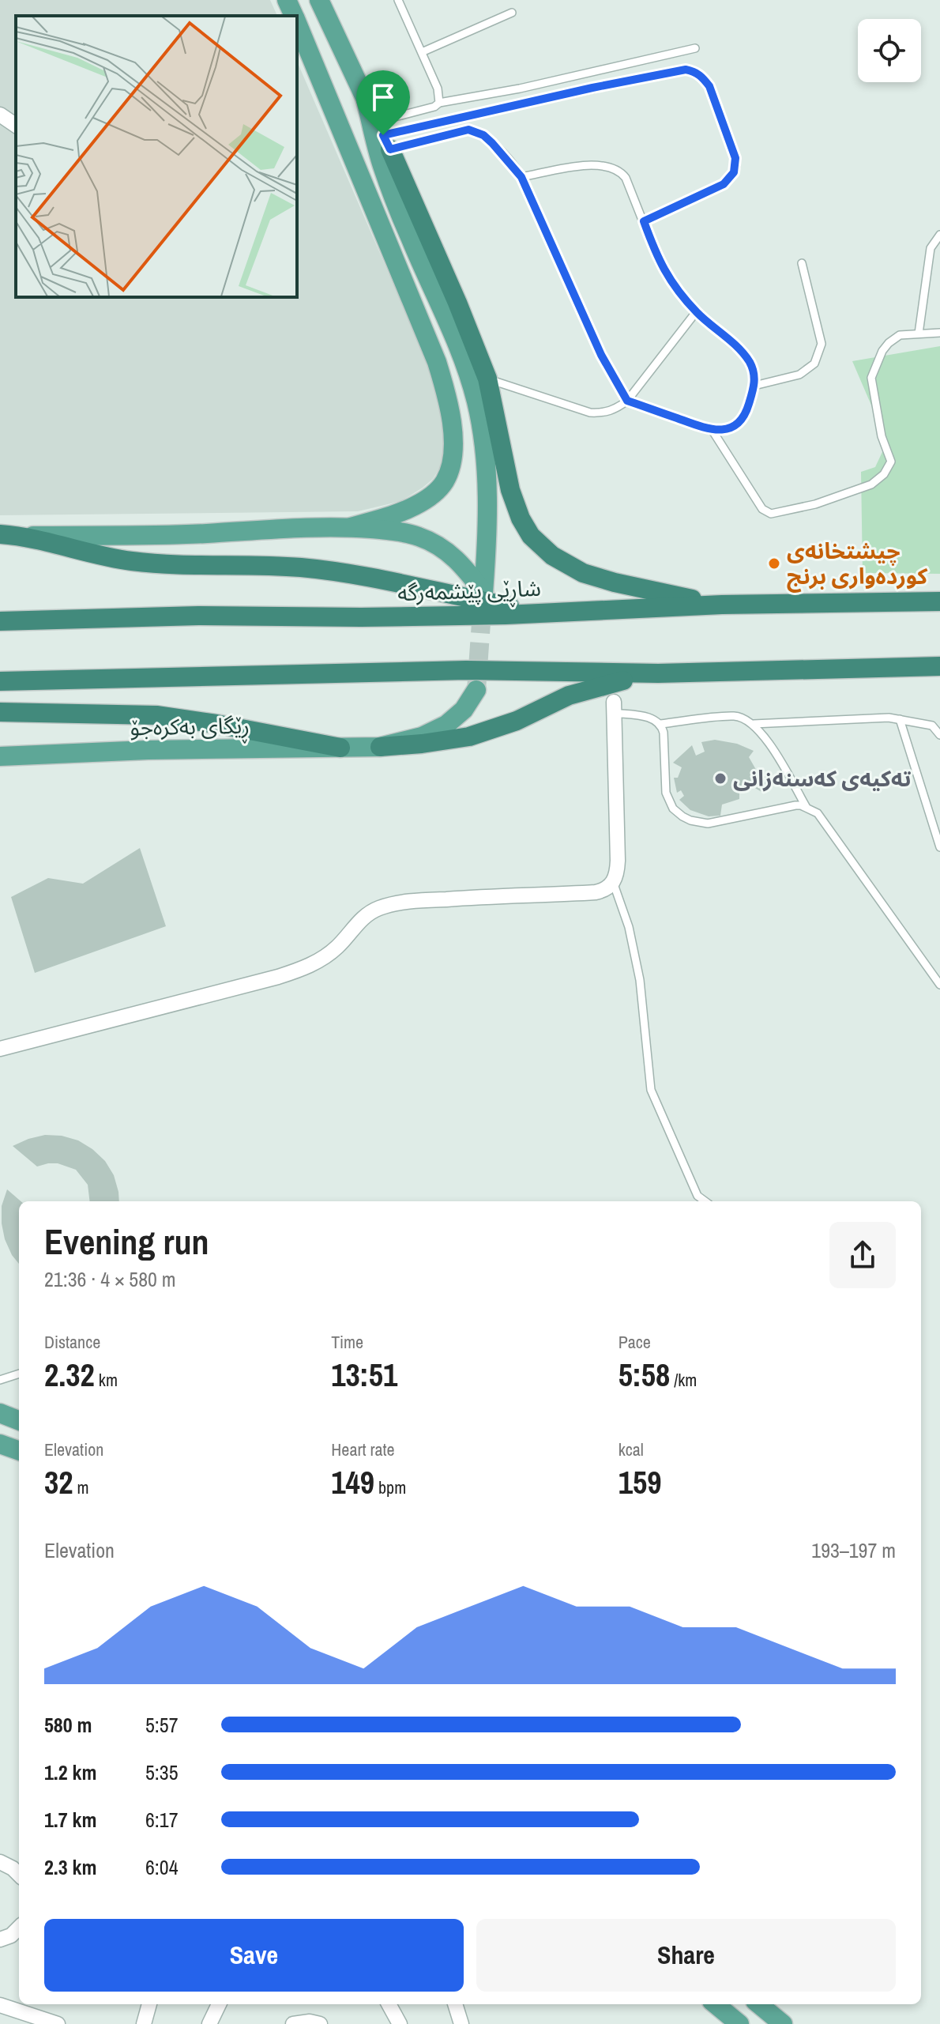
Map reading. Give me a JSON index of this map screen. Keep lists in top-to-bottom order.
{
  "streets": {
    "highway": ["شاڕێی پێشمەرگە"],
    "main road": ["ڕێگای بەکرەجۆ"]
  },
  "places": ["چيشتخانەی کوردەواری برنج", "تەکیەی کەسنەزانی"],
  "page": {
    "heading": ["Evening run", "21:36 · 4 × 580 m"],
    "stats": [
      ["Distance", "2.32 km"],
      ["Time", "13:51"],
      ["Pace", "5:58 /km"],
      ["Elevation", "32 m"],
      ["Heart rate", "149 bpm"],
      ["kcal", "159"]
    ],
    "chart": ["Elevation", "193–197 m"],
    "list": [
      {
        "name": "580 m",
        "note": "5:57"
      },
      {
        "name": "1.2 km",
        "note": "5:35"
      },
      {
        "name": "1.7 km",
        "note": "6:17"
      },
      {
        "name": "2.3 km",
        "note": "6:04"
      }
    ],
    "buttons": ["Save", "Share"]
  }
}
